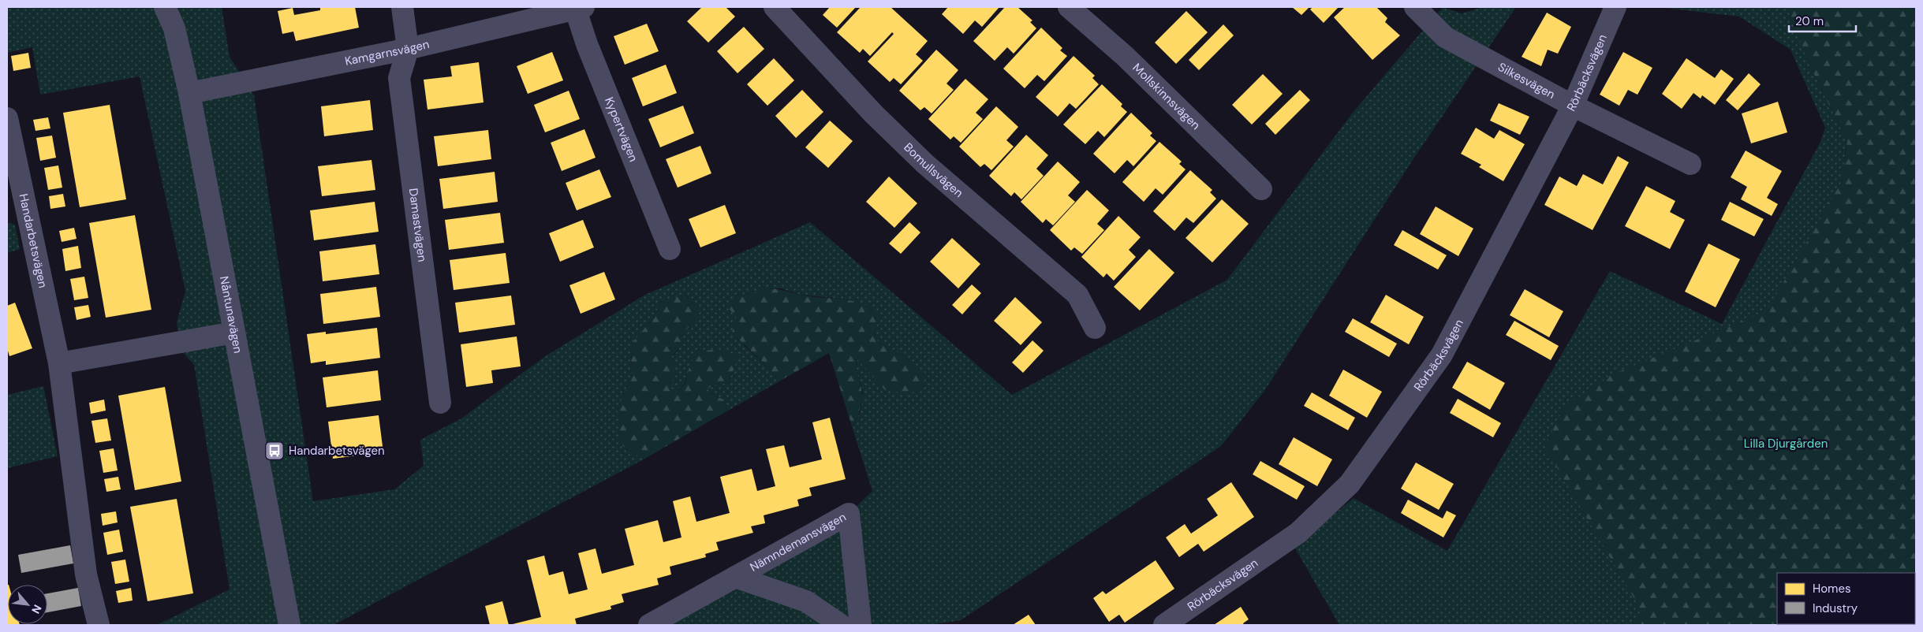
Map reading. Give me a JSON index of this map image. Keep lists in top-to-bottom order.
{
  "streets": {
    "street": [
      "Kamgarnsvägen",
      "Rörbäcksvägen",
      "Silkesvägen",
      "Mollskinnsvägen",
      "Kypertvägen",
      "Bomullsvägen",
      "Damastvägen",
      "Handarbetsvägen",
      "Nåntunavägen",
      "Nämndemansvägen"
    ]
  },
  "crossings": [
    ["Kamgarnsvägen", "Kypertvägen"],
    ["Kamgarnsvägen", "Damastvägen"],
    ["Kamgarnsvägen", "Nåntunavägen"],
    ["Rörbäcksvägen", "Silkesvägen"]
  ],
  "parks": ["Lilla Djurgården"],
  "places": {
    "bus stop": ["Handarbetsvägen"]
  },
  "legend": ["Homes", "Industry"],
  "scale_bar": "20 m",
  "north": "bottom right"
}
